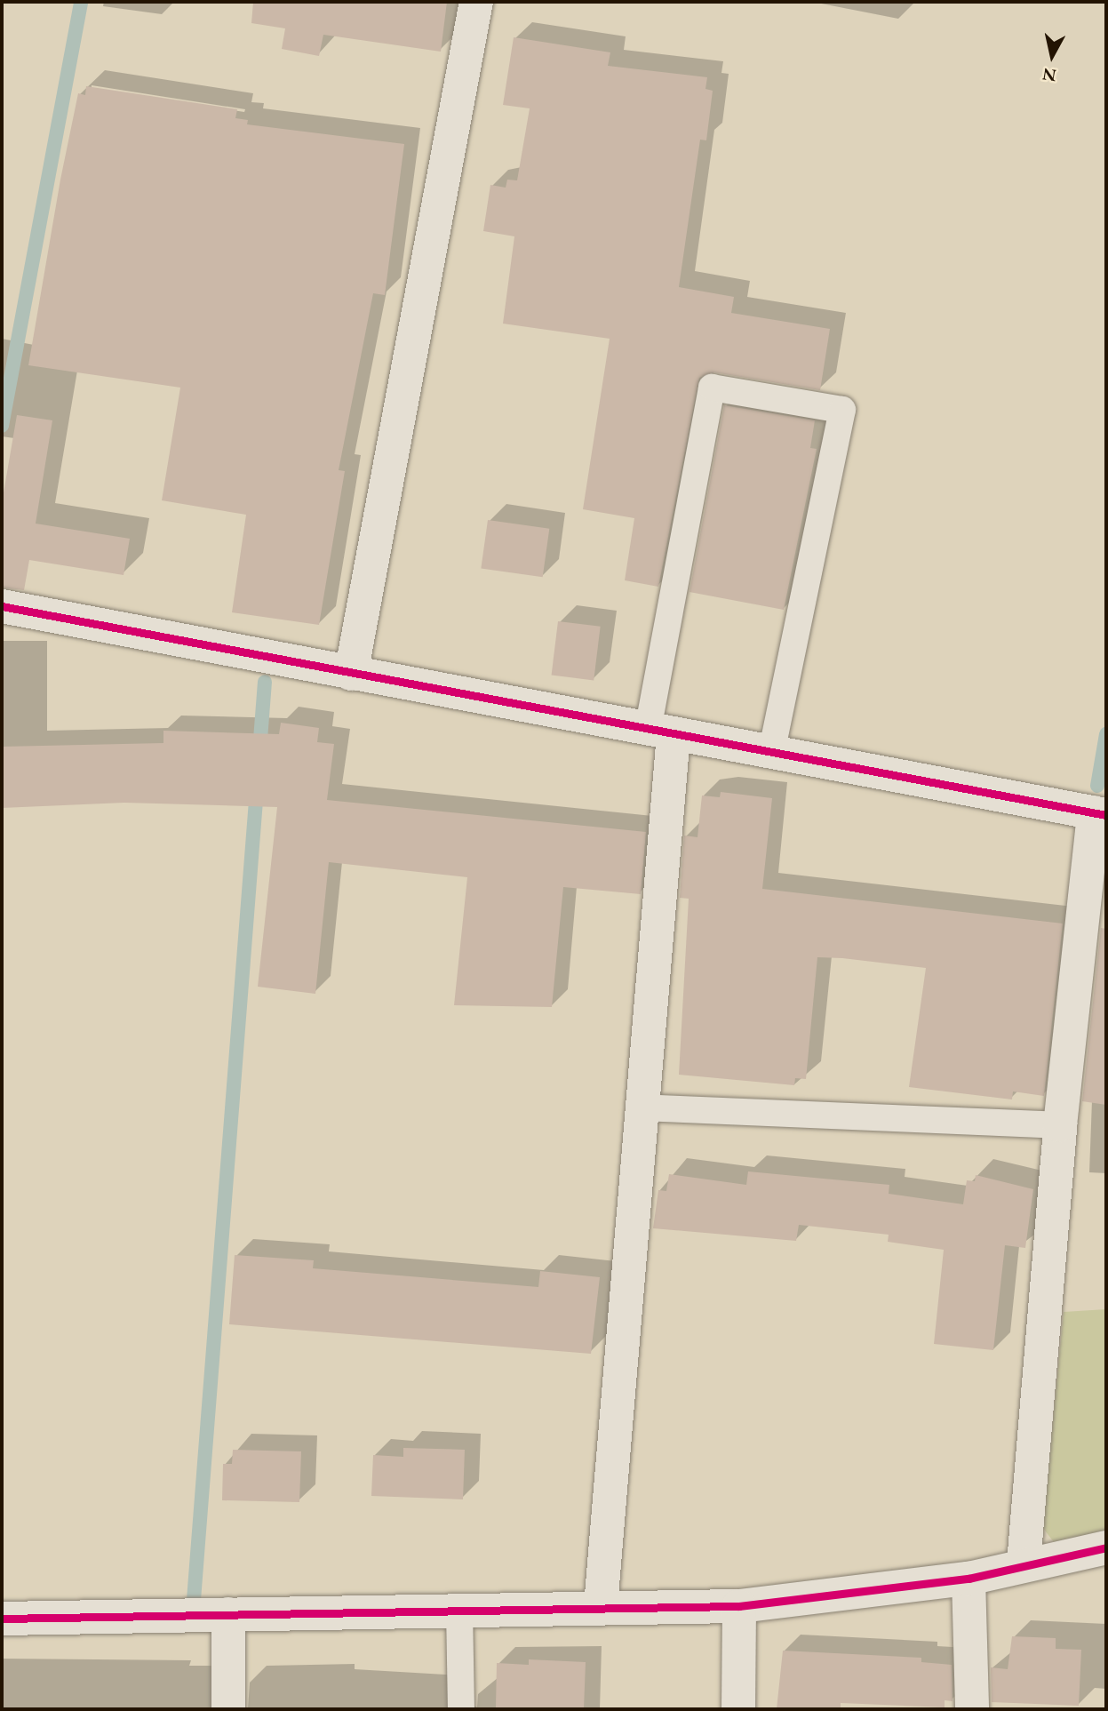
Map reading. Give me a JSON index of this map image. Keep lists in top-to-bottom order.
{
  "north": "bottom"
}
